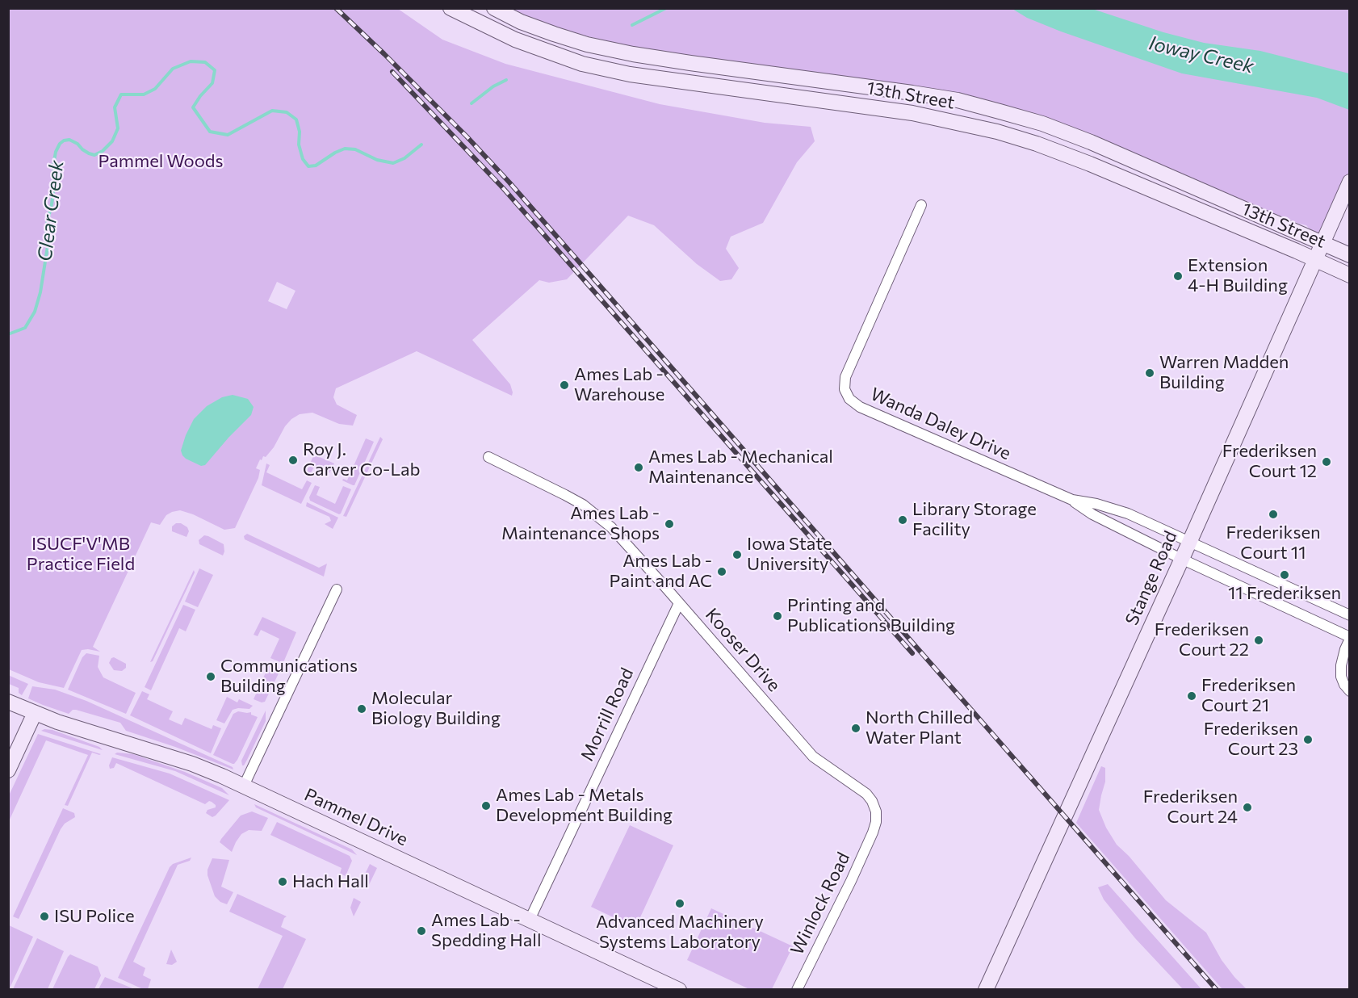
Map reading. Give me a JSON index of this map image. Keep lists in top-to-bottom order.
{
  "streets": {
    "main road": ["13th Street", "Stange Road", "Pammel Drive"],
    "street": [
      "Wanda Daley Drive",
      "Kooser Drive",
      "Morrill Road",
      "Winlock Road"
    ]
  },
  "crossings": [
    ["13th Street", "Stange Road"],
    ["Wanda Daley Drive", "Stange Road"],
    ["Kooser Drive", "Morrill Road"],
    ["Kooser Drive", "Winlock Road"],
    ["Morrill Road", "Pammel Drive"]
  ],
  "water": ["Ioway Creek", "Clear Creek"],
  "parks": ["Pammel Woods", "ISUCF'V'MB Practice Field"],
  "places": [
    "Extension 4-H Building",
    "Warren Madden Building",
    "Ames Lab - Warehouse",
    "Roy J. Carver Co-Lab",
    "Frederiksen Court 12",
    "Ames Lab - Mechanical Maintenance",
    "Frederiksen Court 11",
    "Library Storage Facility",
    "Ames Lab - Maintenance Shops",
    "Iowa State University",
    "Ames Lab - Paint and AC",
    "11 Frederiksen",
    "Printing and Publications Building",
    "Frederiksen Court 22",
    "Communications Building",
    "Frederiksen Court 21",
    "Molecular Biology Building",
    "North Chilled Water Plant",
    "Frederiksen Court 23",
    "Ames Lab - Metals Development Building",
    "Frederiksen Court 24",
    "Hach Hall",
    "Advanced Machinery Systems Laboratory",
    "ISU Police",
    "Ames Lab - Spedding Hall"
  ]
}
